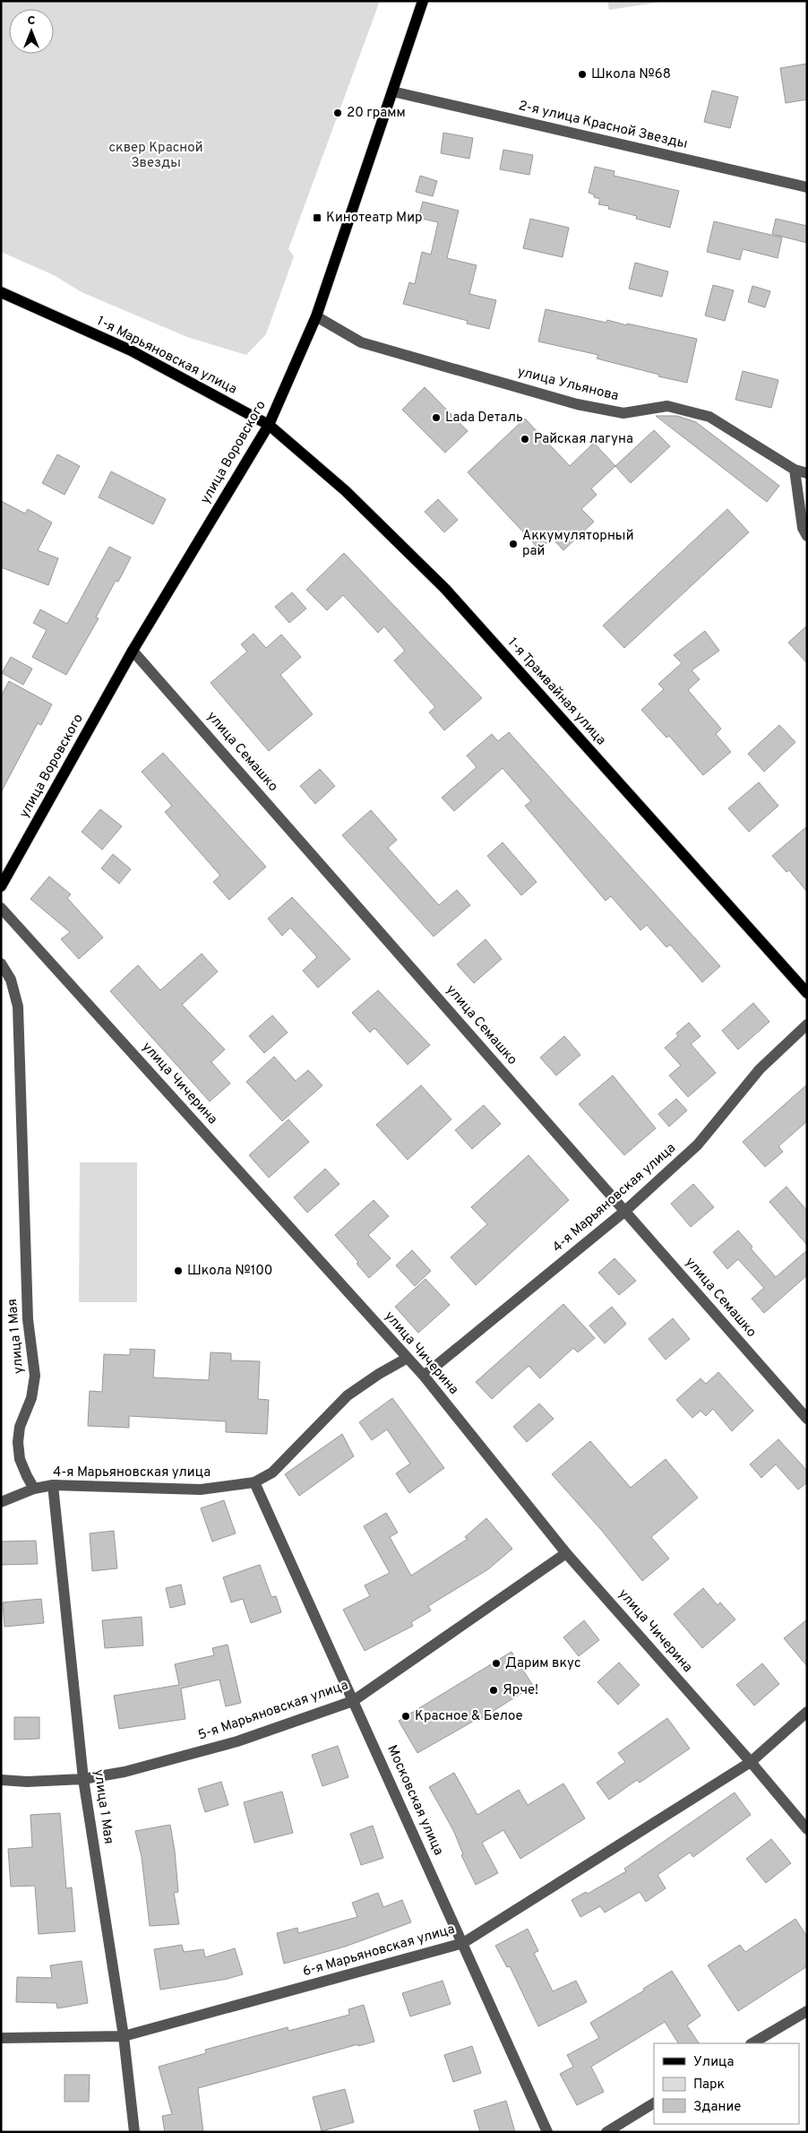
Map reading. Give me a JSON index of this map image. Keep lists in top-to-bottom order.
{
  "streets": {
    "main road": ["1-я Марьяновская улица", "улица Воровского", "1-я Трамвайная улица"],
    "street": [
      "2-я улица Красной Звезды",
      "улица Ульянова",
      "улица Семашко",
      "улица Чичерина",
      "4-я Марьяновская улица",
      "улица 1 Мая",
      "5-я Марьяновская улица",
      "Московская улица",
      "6-я Марьяновская улица"
    ]
  },
  "crossings": [
    ["2-я улица Красной Звезды", "улица Воровского"],
    ["1-я Марьяновская улица", "улица Воровского"],
    ["1-я Марьяновская улица", "1-я Трамвайная улица"],
    ["улица Ульянова", "улица Воровского"],
    ["улица Воровского", "1-я Трамвайная улица"],
    ["улица Воровского", "улица Семашко"],
    ["улица Семашко", "4-я Марьяновская улица"],
    ["улица Чичерина", "4-я Марьяновская улица"],
    ["улица Чичерина", "5-я Марьяновская улица"],
    ["улица Чичерина", "6-я Марьяновская улица"],
    ["4-я Марьяновская улица", "улица 1 Мая"],
    ["4-я Марьяновская улица", "Московская улица"],
    ["улица 1 Мая", "5-я Марьяновская улица"],
    ["улица 1 Мая", "6-я Марьяновская улица"],
    ["5-я Марьяновская улица", "Московская улица"],
    ["Московская улица", "6-я Марьяновская улица"]
  ],
  "parks": ["сквер Красной Звезды"],
  "places": {
    "other": [
      "Школа №68",
      "20 грамм",
      "Lada Dеталь",
      "Райская лагуна",
      "Аккумуляторный рай",
      "Школа №100",
      "Дарим вкус",
      "Ярче!",
      "Красное & Белое"
    ],
    "transit": ["Кинотеатр Мир"]
  },
  "legend": ["Улица", "Парк", "Здание"],
  "north": "top"
}
